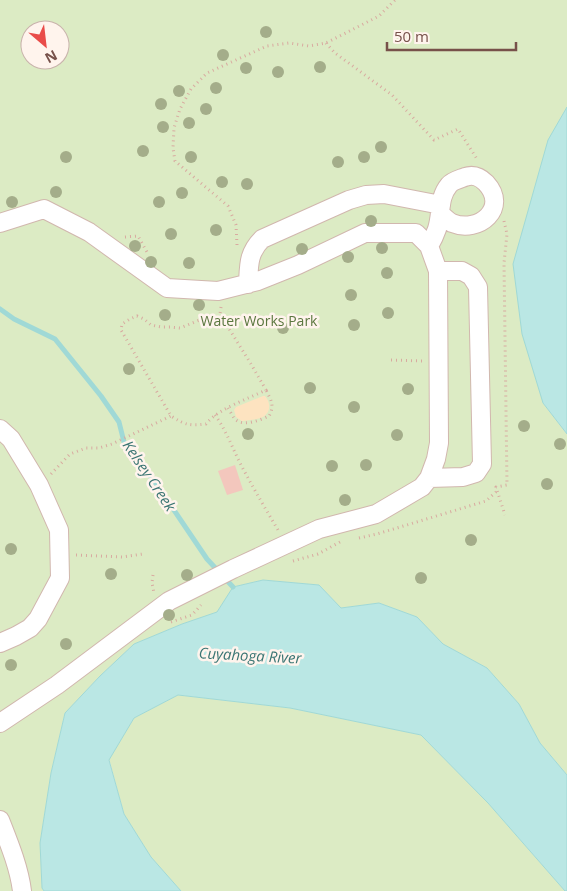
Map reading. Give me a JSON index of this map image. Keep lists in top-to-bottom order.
{
  "water": ["Kelsey Creek", "Cuyahoga River"],
  "parks": ["Water Works Park"],
  "scale_bar": "50 m",
  "north": "bottom right"
}
